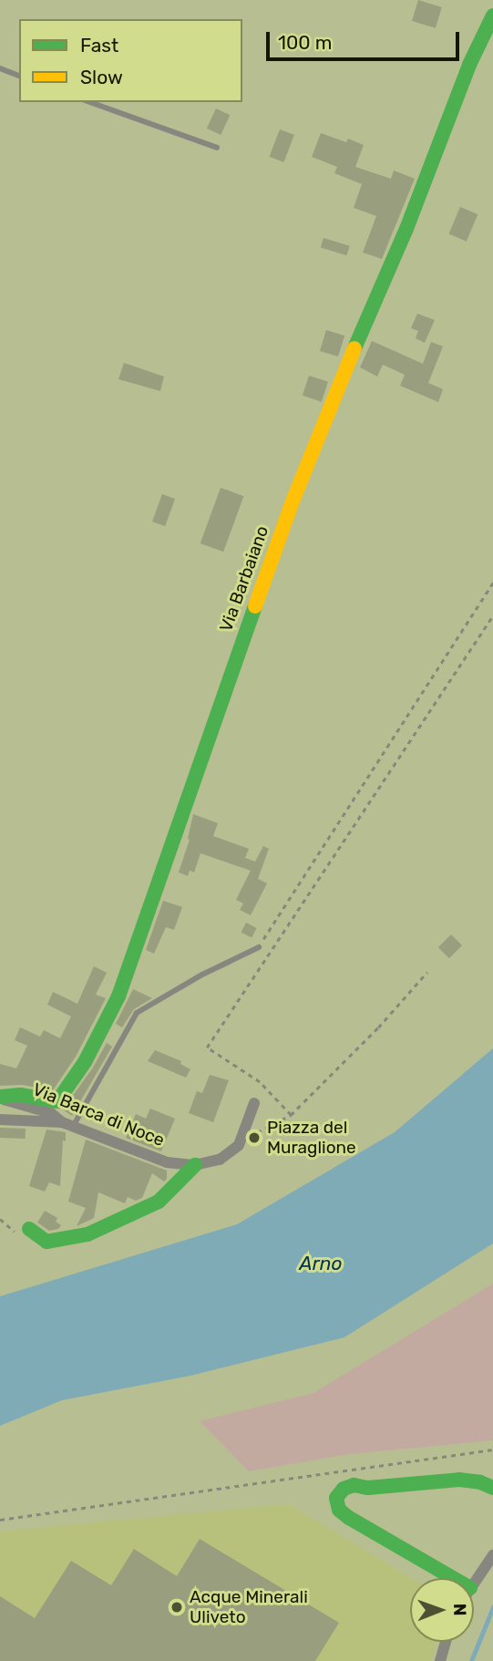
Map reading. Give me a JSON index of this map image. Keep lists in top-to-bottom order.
{
  "streets": {
    "street": ["Via Barbaiano", "Via Barca di Noce"]
  },
  "crossings": [
    ["Via Barbaiano", "Via Barca di Noce"]
  ],
  "water": ["Arno"],
  "places": ["Piazza del Muraglione", "Acque Minerali Uliveto"],
  "legend": ["Fast", "Slow"],
  "scale_bar": "100 m",
  "north": "right"
}
